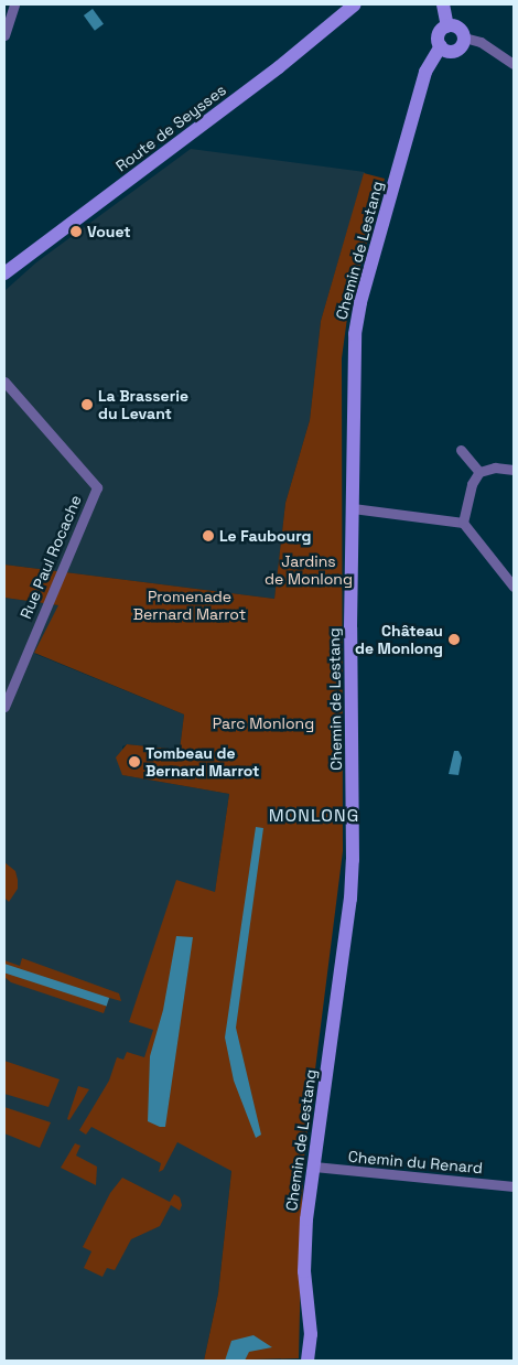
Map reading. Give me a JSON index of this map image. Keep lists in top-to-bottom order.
{
  "streets": {
    "street": [
      "Route de Seysses",
      "Chemin de Lestang",
      "Rue Paul Rocache",
      "Chemin du Renard"
    ]
  },
  "crossings": [
    ["Chemin de Lestang", "Chemin du Renard"]
  ],
  "districts": ["MONLONG"],
  "parks": ["Jardins de Monlong", "Promenade Bernard Marrot", "Parc Monlong"],
  "places": [
    "Vouet",
    "La Brasserie du Levant",
    "Le Faubourg",
    "Château de Monlong",
    "Tombeau de Bernard Marrot"
  ]
}
